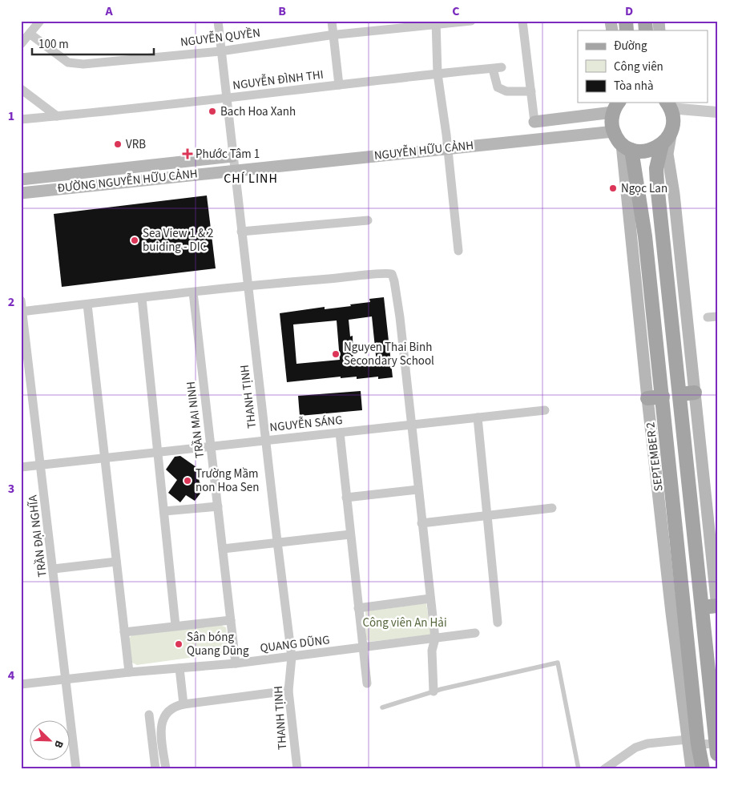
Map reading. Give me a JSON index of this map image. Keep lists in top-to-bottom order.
{
  "streets": {
    "main road": ["NGUYỄN HỮU CẢNH", "ĐƯỜNG NGUYỄN HỮU CẢNH", "SEPTEMBER 2"],
    "street": [
      "NGUYỄN QUYỀN",
      "NGUYỄN ĐÌNH THI",
      "THANH TỊNH",
      "TRẦN MAI NINH",
      "NGUYỄN SÁNG",
      "TRẦN ĐẠI NGHĨA",
      "QUANG DŨNG"
    ]
  },
  "crossings": [
    ["NGUYỄN QUYỀN", "THANH TỊNH"],
    ["NGUYỄN ĐÌNH THI", "THANH TỊNH"],
    ["NGUYỄN HỮU CẢNH", "ĐƯỜNG NGUYỄN HỮU CẢNH"],
    ["NGUYỄN HỮU CẢNH", "THANH TỊNH"],
    ["ĐƯỜNG NGUYỄN HỮU CẢNH", "THANH TỊNH"],
    ["THANH TỊNH", "NGUYỄN SÁNG"],
    ["THANH TỊNH", "QUANG DŨNG"],
    ["TRẦN MAI NINH", "NGUYỄN SÁNG"],
    ["TRẦN MAI NINH", "QUANG DŨNG"],
    ["NGUYỄN SÁNG", "TRẦN ĐẠI NGHĨA"],
    ["TRẦN ĐẠI NGHĨA", "QUANG DŨNG"]
  ],
  "districts": ["CHÍ LINH"],
  "parks": ["Công viên An Hải"],
  "places": {
    "other": [
      "Bach Hoa Xanh",
      "VRB",
      "Ngọc Lan",
      "Sea View 1 & 2 buiding - DIC",
      "Nguyen Thai Binh Secondary School",
      "Trường Mầm non Hoa Sen",
      "Sân bóng Quang Dũng"
    ],
    "health": ["Phước Tâm 1"]
  },
  "legend": ["Đường", "Công viên", "Tòa nhà"],
  "scale_bar": "100 m",
  "north": "bottom right",
  "grid": {
    "columns": [
      "A",
      "B",
      "C",
      "D"
    ],
    "rows": [
      "1",
      "2",
      "3",
      "4"
    ]
  }
}
